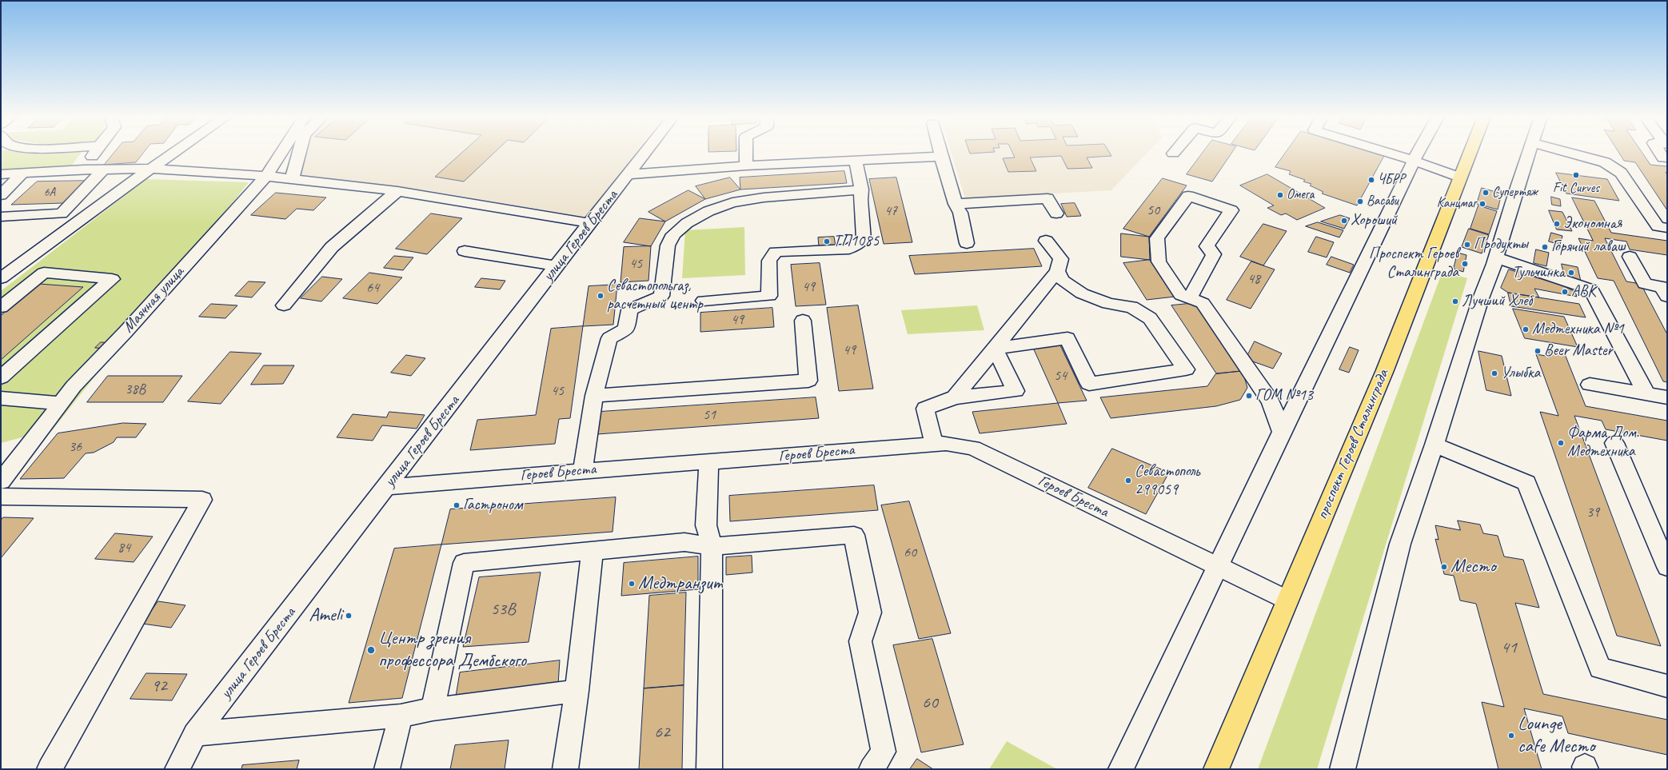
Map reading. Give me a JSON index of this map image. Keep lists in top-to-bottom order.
{
  "streets": {
    "main road": ["проспект Героев Сталинграда"],
    "street": ["улица Героев Бреста", "Маячная улица", "Героев Бреста"]
  },
  "crossings": [
    ["улица Героев Бреста", "Героев Бреста"],
    ["проспект Героев Сталинграда", "Героев Бреста"]
  ],
  "places": [
    "Fit Curves",
    "ЧБРР",
    "Супертяж",
    "Омега",
    "Васаби",
    "Канцмаг",
    "Хороший",
    "Экономная",
    "ТП1085",
    "Продукты",
    "Горячий лаваш",
    "Проспект Героев Сталинграда",
    "Тульчинка",
    "АВК",
    "Севастопольгаз, расчетный центр",
    "Лучший Хлеб",
    "Медтехника №1",
    "Beer Master",
    "Улыбка",
    "ГОМ №13",
    "Фарма Дом. Медтехника",
    "Севастополь 299059",
    "Гастроном",
    "Место",
    "Медтранзит",
    "Ameli",
    "Центр зрения профессора Дембского",
    "Lounge cafe Место"
  ],
  "house_numbers": [
    "6А",
    "50",
    "47",
    "45",
    "48",
    "49",
    "64",
    "49",
    "49",
    "54",
    "38В",
    "45",
    "51",
    "36",
    "39",
    "84",
    "60",
    "53В",
    "41",
    "92",
    "60",
    "62"
  ]
}
